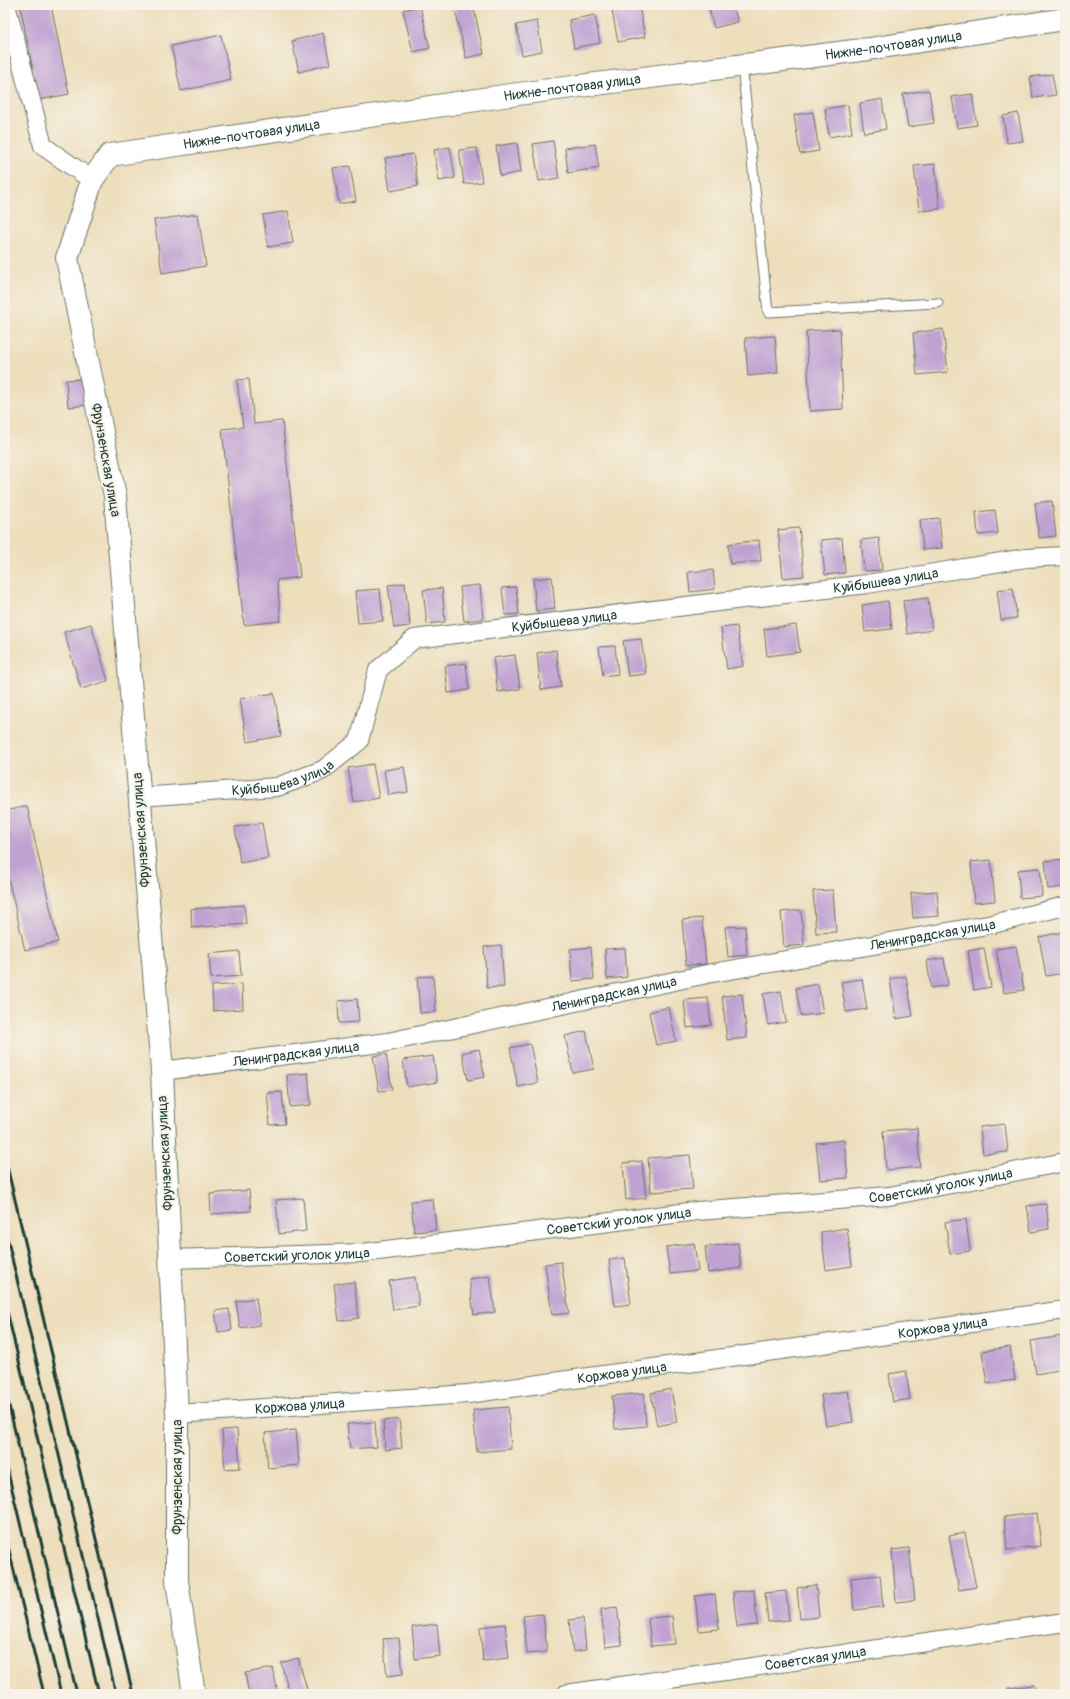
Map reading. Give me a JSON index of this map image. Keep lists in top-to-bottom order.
{
  "streets": {
    "street": [
      "Нижне-почтовая улица",
      "Фрунзенская улица",
      "Куйбышева улица",
      "Ленинградская улица",
      "Советский уголок улица",
      "Коржова улица",
      "Советская улица"
    ]
  },
  "crossings": [
    ["Нижне-почтовая улица", "Фрунзенская улица"],
    ["Фрунзенская улица", "Куйбышева улица"],
    ["Фрунзенская улица", "Ленинградская улица"],
    ["Фрунзенская улица", "Советский уголок улица"],
    ["Фрунзенская улица", "Коржова улица"]
  ]
}
